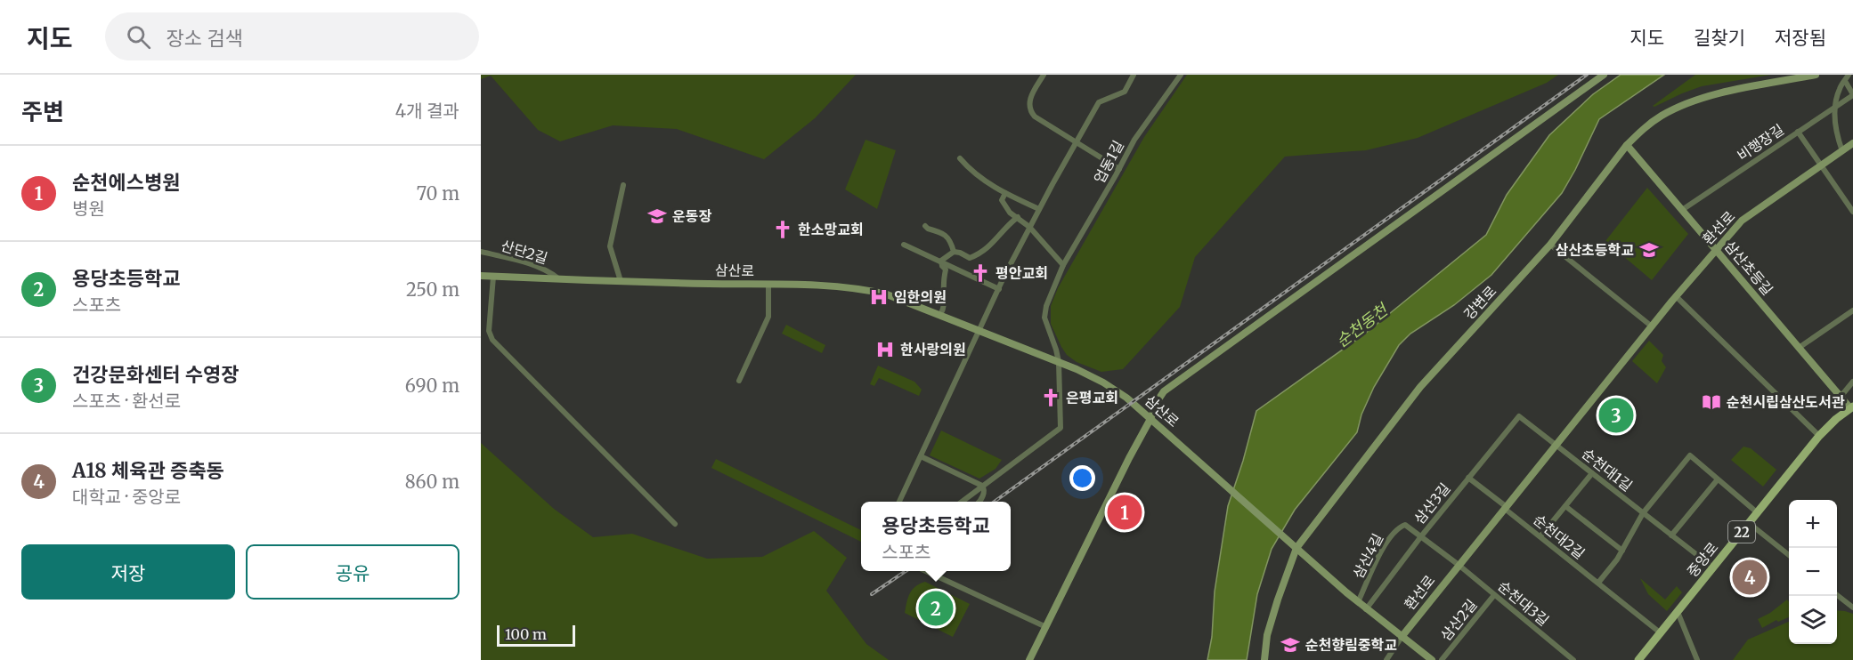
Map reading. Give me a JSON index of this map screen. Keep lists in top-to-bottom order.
{
  "streets": {
    "main road": [
      "환선로",
      "삼산초등길",
      "삼산로",
      "강변로",
      "22",
      "중앙로"
    ],
    "street": [
      "비행장길",
      "업동1길",
      "산단2길",
      "순천대1길",
      "삼산3길",
      "순천대2길",
      "삼산4길",
      "순천대3길",
      "삼산2길"
    ]
  },
  "crossings": [
    ["비행장길", "삼산초등길"],
    ["업동1길", "삼산로"],
    ["환선로", "삼산초등길"],
    ["환선로", "순천대1길"],
    ["환선로", "삼산3길"],
    ["환선로", "순천대2길"],
    ["환선로", "순천대3길"],
    ["산단2길", "삼산로"],
    ["삼산초등길", "강변로"],
    ["삼산초등길", "중앙로"],
    ["삼산로", "강변로"],
    ["순천대1길", "삼산3길"],
    ["순천대1길", "중앙로"],
    ["삼산3길", "삼산4길"],
    ["순천대2길", "중앙로"],
    ["순천대3길", "삼산2길"]
  ],
  "water": ["순천동천"],
  "places": {
    "school or university": ["운동장", "삼산초등학교", "순천향림중학교"],
    "church": ["한소망교회", "평안교회", "은평교회"],
    "hospital": ["임한의원", "한사랑의원"],
    "library": ["순천시립삼산도서관"]
  },
  "scale_bar": "100 m",
  "page": {
    "header": "지도",
    "search": "장소 검색",
    "nav": ["지도", "길찾기", "저장됨"],
    "heading": ["주변", "4개 결과"],
    "list": [
      {
        "mark": "1",
        "name": "순천에스병원",
        "note": "병원",
        "value": "70 m"
      },
      {
        "mark": "2",
        "name": "용당초등학교",
        "note": "스포츠",
        "value": "250 m"
      },
      {
        "mark": "3",
        "name": "건강문화센터 수영장",
        "note": "스포츠 · 환선로",
        "value": "690 m"
      },
      {
        "mark": "4",
        "name": "A18 체육관 증축동",
        "note": "대학교 · 중앙로",
        "value": "860 m"
      }
    ],
    "pins": [
      "3",
      "1",
      "4",
      "2"
    ],
    "map_buttons": ["+", "−"],
    "popup": ["용당초등학교", "스포츠"],
    "buttons": ["저장", "공유"],
    "scale": "100 m"
  }
}
